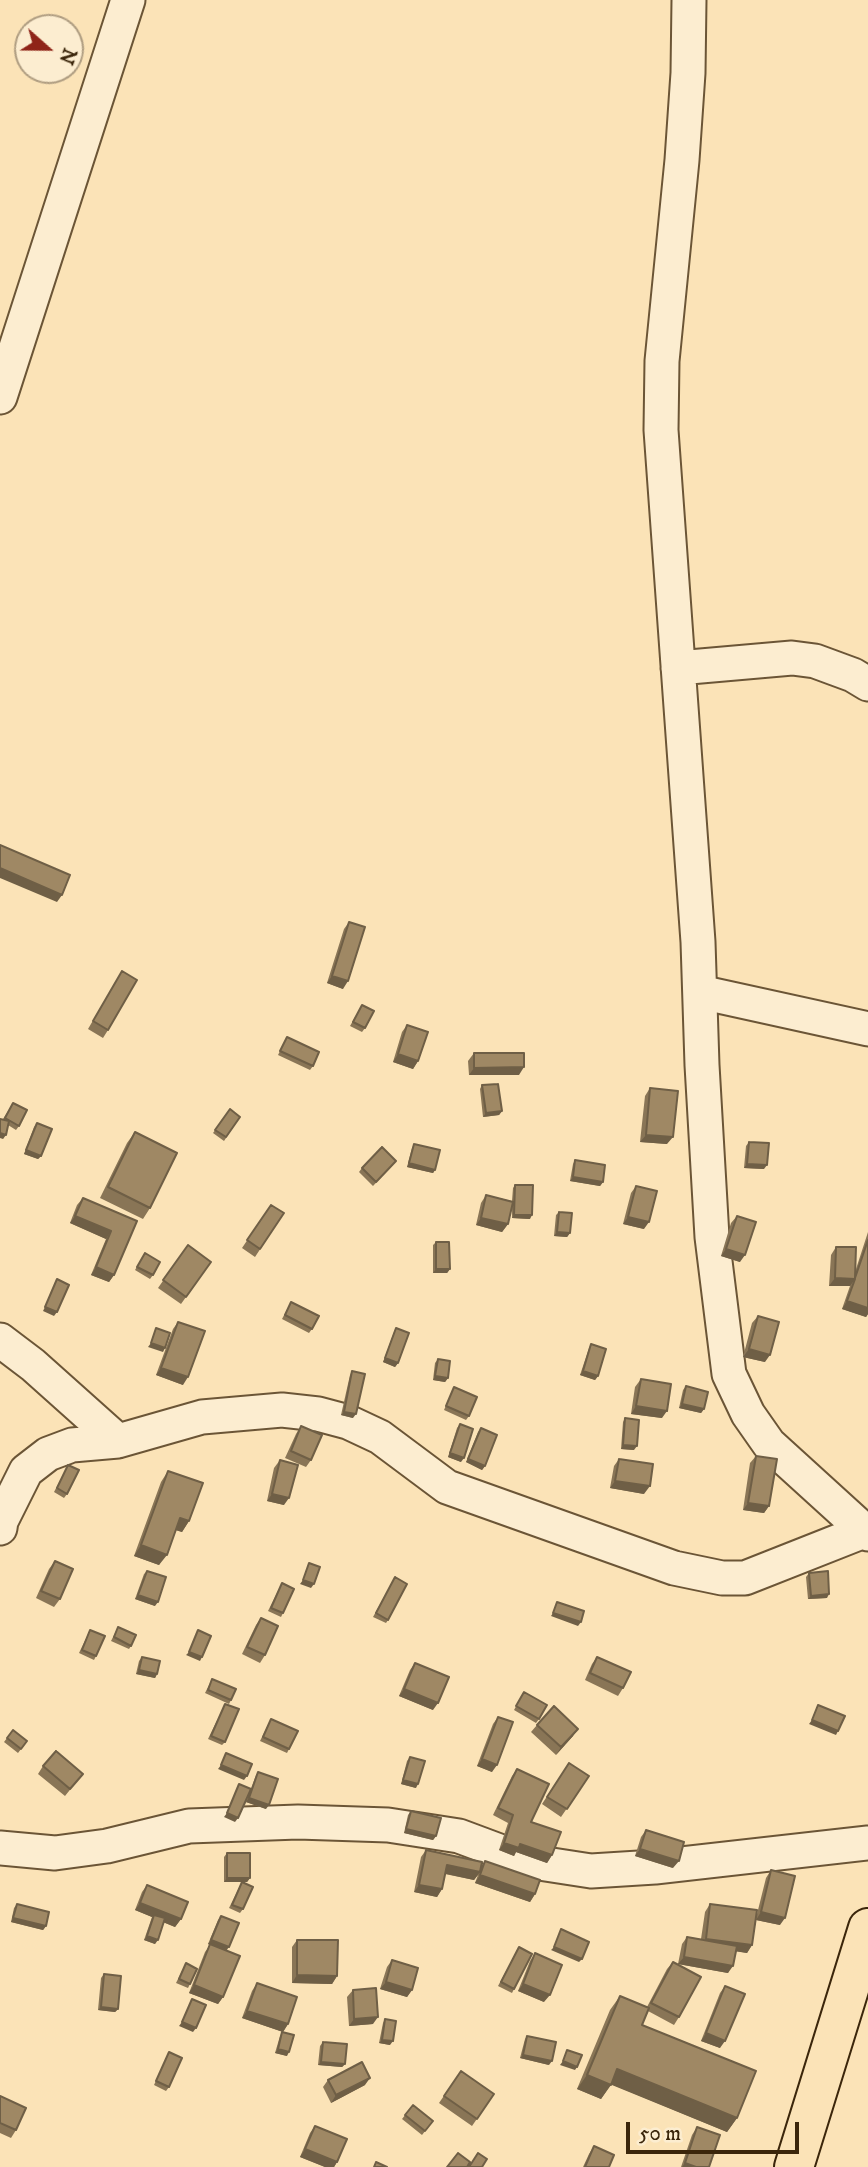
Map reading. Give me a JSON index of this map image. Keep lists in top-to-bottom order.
{
  "scale_bar": "50 m",
  "north": "right"
}
